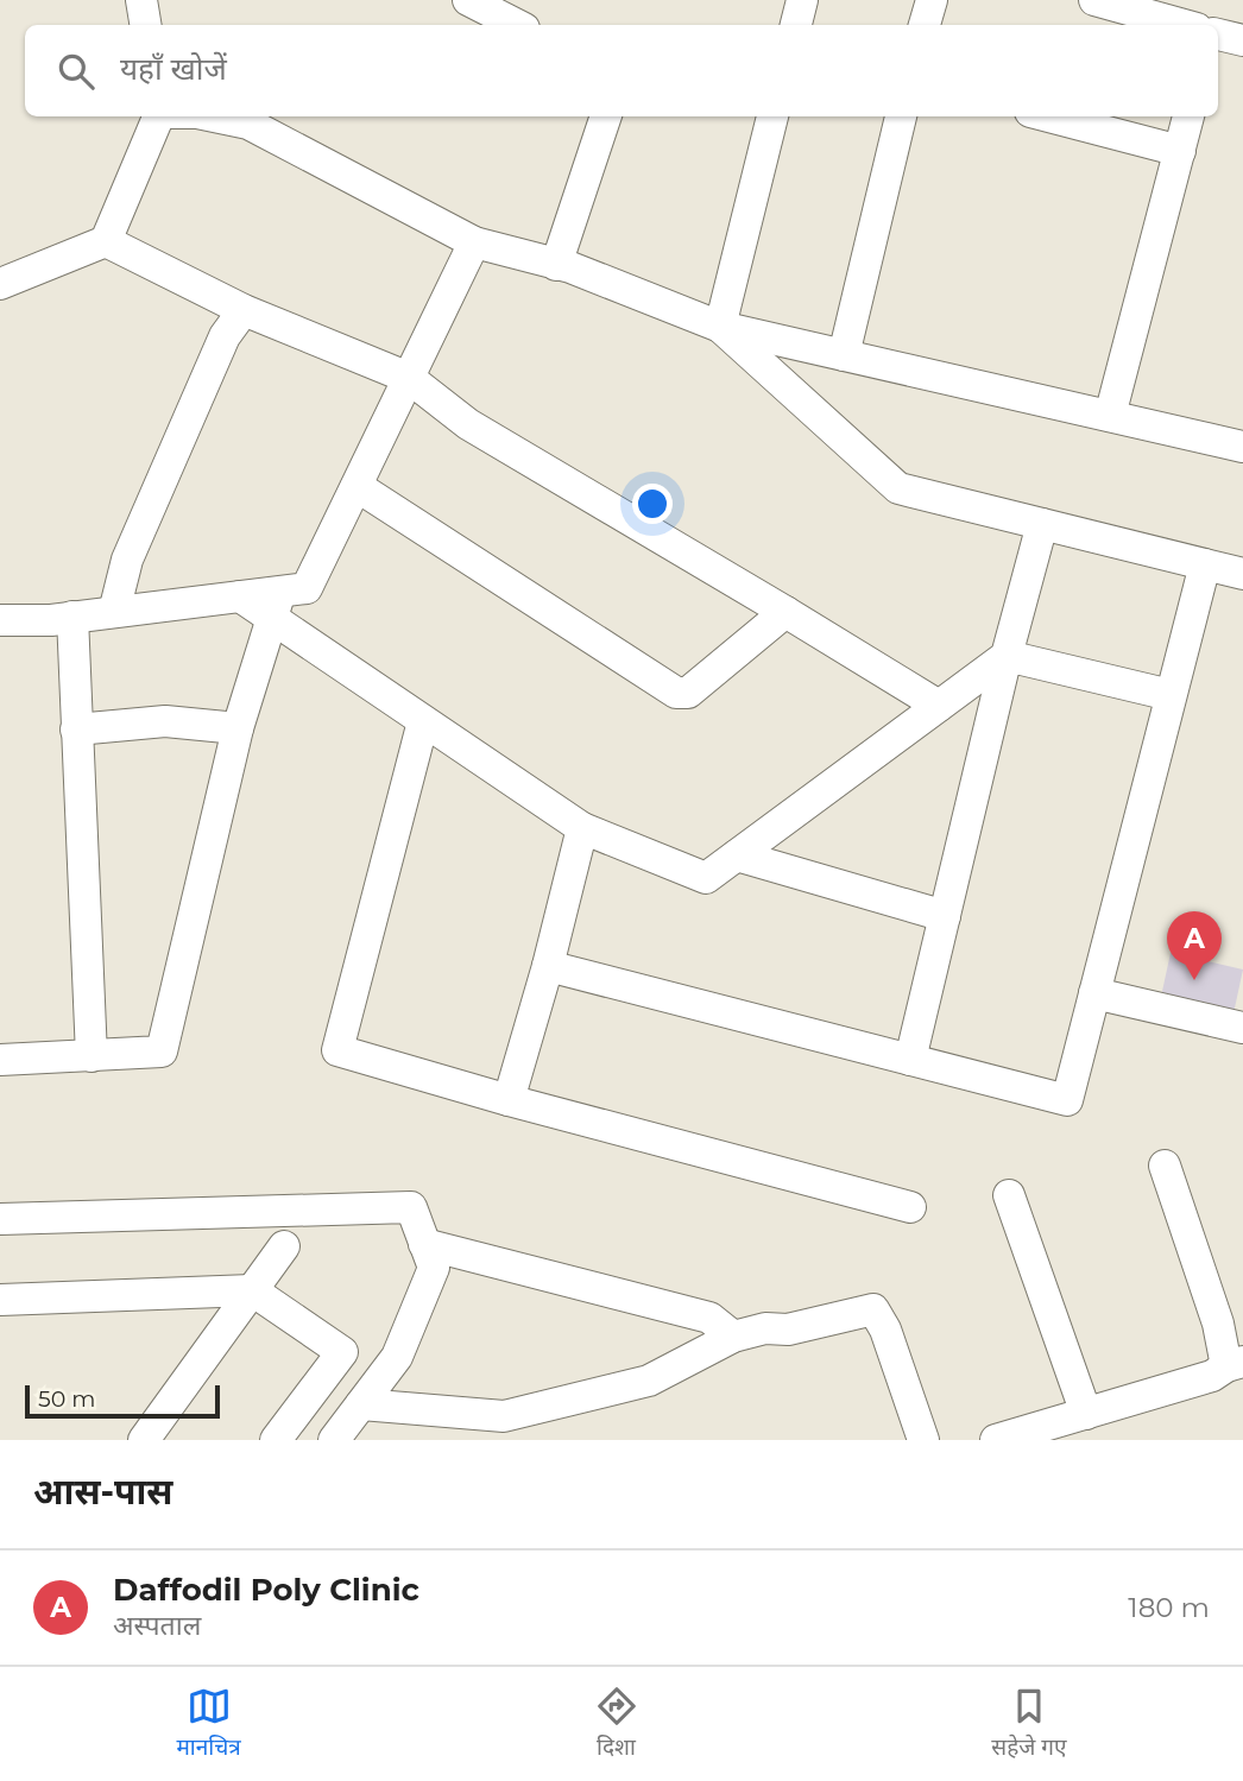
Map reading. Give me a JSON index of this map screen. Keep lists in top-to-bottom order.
{
  "scale_bar": "50 m",
  "page": {
    "search": "यहाँ खोजें",
    "pins": "A",
    "scale": "50 m",
    "heading": "आस-पास",
    "list": [
      {
        "mark": "A",
        "name": "Daffodil Poly Clinic",
        "note": "अस्पताल",
        "value": "180 m"
      }
    ],
    "nav": ["मानचित्र", "दिशा", "सहेजे गए"]
  }
}
